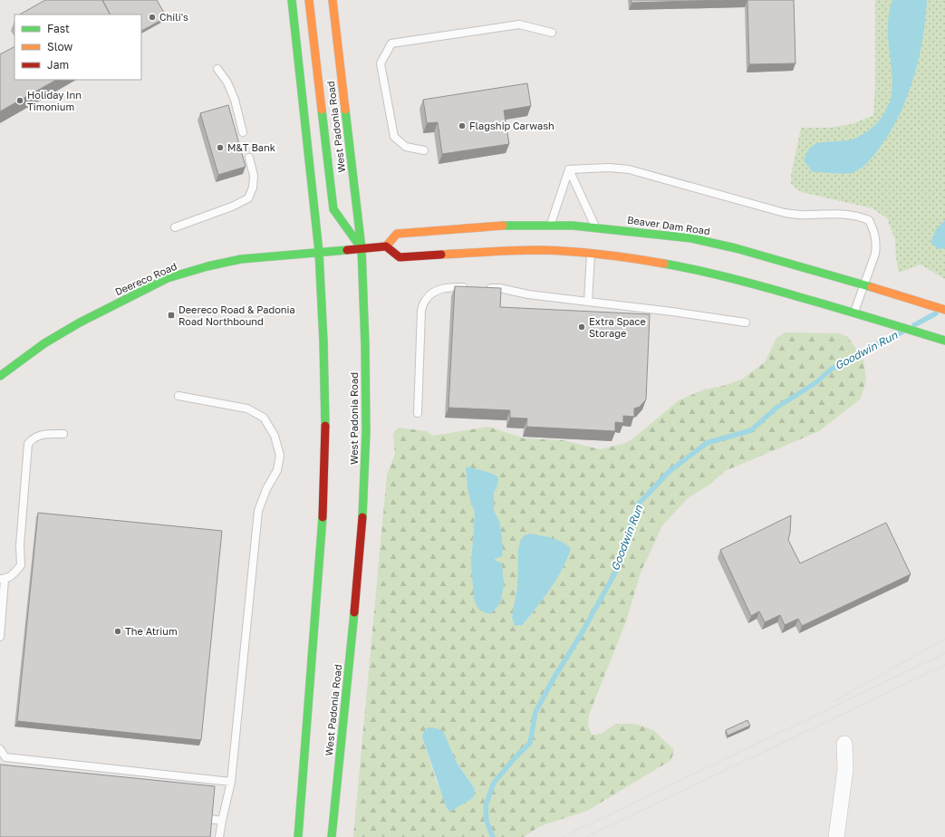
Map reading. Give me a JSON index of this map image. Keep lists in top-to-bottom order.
{
  "streets": {
    "main road": ["West Padonia Road", "Beaver Dam Road", "Deereco Road"]
  },
  "water": ["Goodwin Run"],
  "places": {
    "other": [
      "Chili's",
      "Holiday Inn Timonium",
      "Flagship Carwash",
      "M&T Bank",
      "Extra Space Storage",
      "The Atrium"
    ],
    "transit": ["Deereco Road & Padonia Road Northbound"]
  },
  "legend": ["Fast", "Slow", "Jam"]
}
